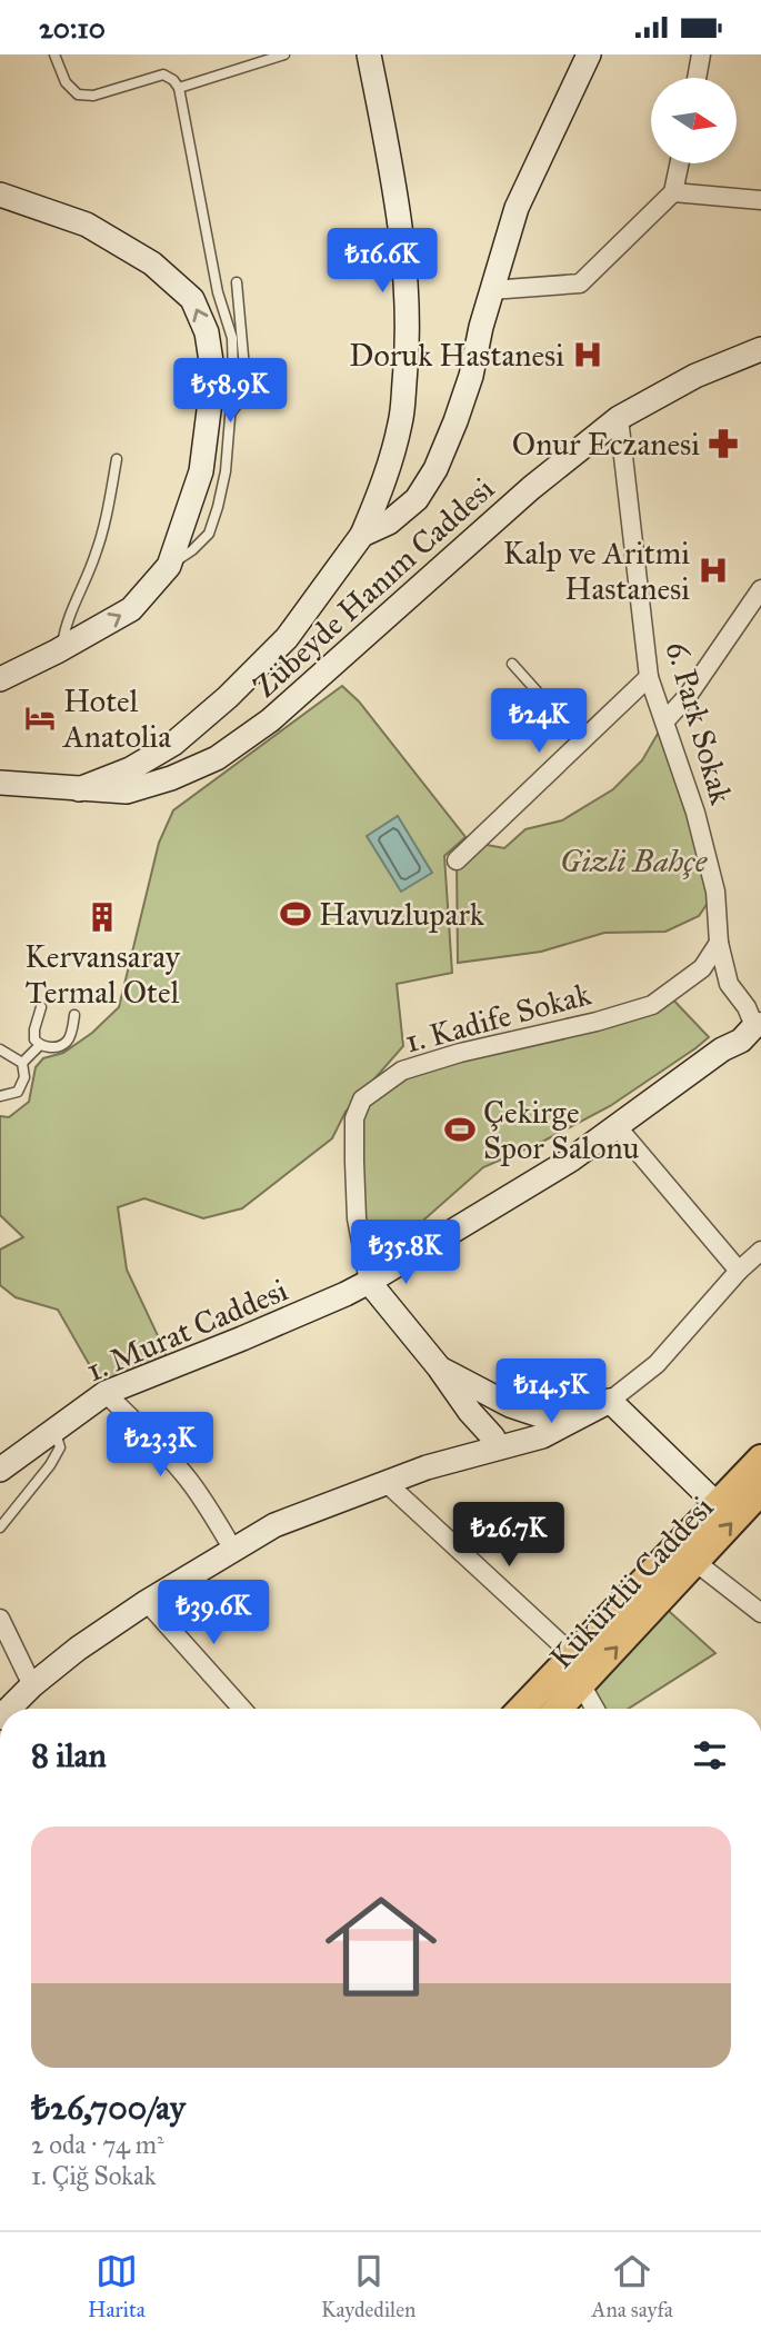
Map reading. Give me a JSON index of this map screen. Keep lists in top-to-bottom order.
{
  "streets": {
    "main road": ["Kükürtlü Caddesi"],
    "street": [
      "Zübeyde Hanım Caddesi",
      "6. Park Sokak",
      "1. Kadife Sokak",
      "1. Murat Caddesi"
    ]
  },
  "crossings": [
    ["Zübeyde Hanım Caddesi", "6. Park Sokak"],
    ["6. Park Sokak", "1. Kadife Sokak"],
    ["6. Park Sokak", "1. Murat Caddesi"],
    ["1. Kadife Sokak", "1. Murat Caddesi"]
  ],
  "parks": ["Gizli Bahçe"],
  "places": {
    "hospital": ["Doruk Hastanesi", "Kalp ve Aritmi Hastanesi"],
    "pharmacy": ["Onur Eczanesi"],
    "hotel": ["Hotel Anatolia"],
    "sports": ["Havuzlupark", "Çekirge Spor Salonu"],
    "building": ["Kervansaray Termal Otel"]
  },
  "north": "right",
  "page": {
    "status": "20:10",
    "price": [
      "₺16.6K",
      "₺58.9K",
      "₺24K",
      "₺35.8K",
      "₺14.5K",
      "₺23.3K",
      "₺26.7K",
      "₺39.6K"
    ],
    "heading": "8 ilan",
    "list": [
      {
        "name": "₺26,700/ay",
        "note": "2 oda · 74 m² · 1. Çiğ Sokak"
      }
    ],
    "tabs": ["Harita", "Kaydedilen", "Ana sayfa"]
  }
}
